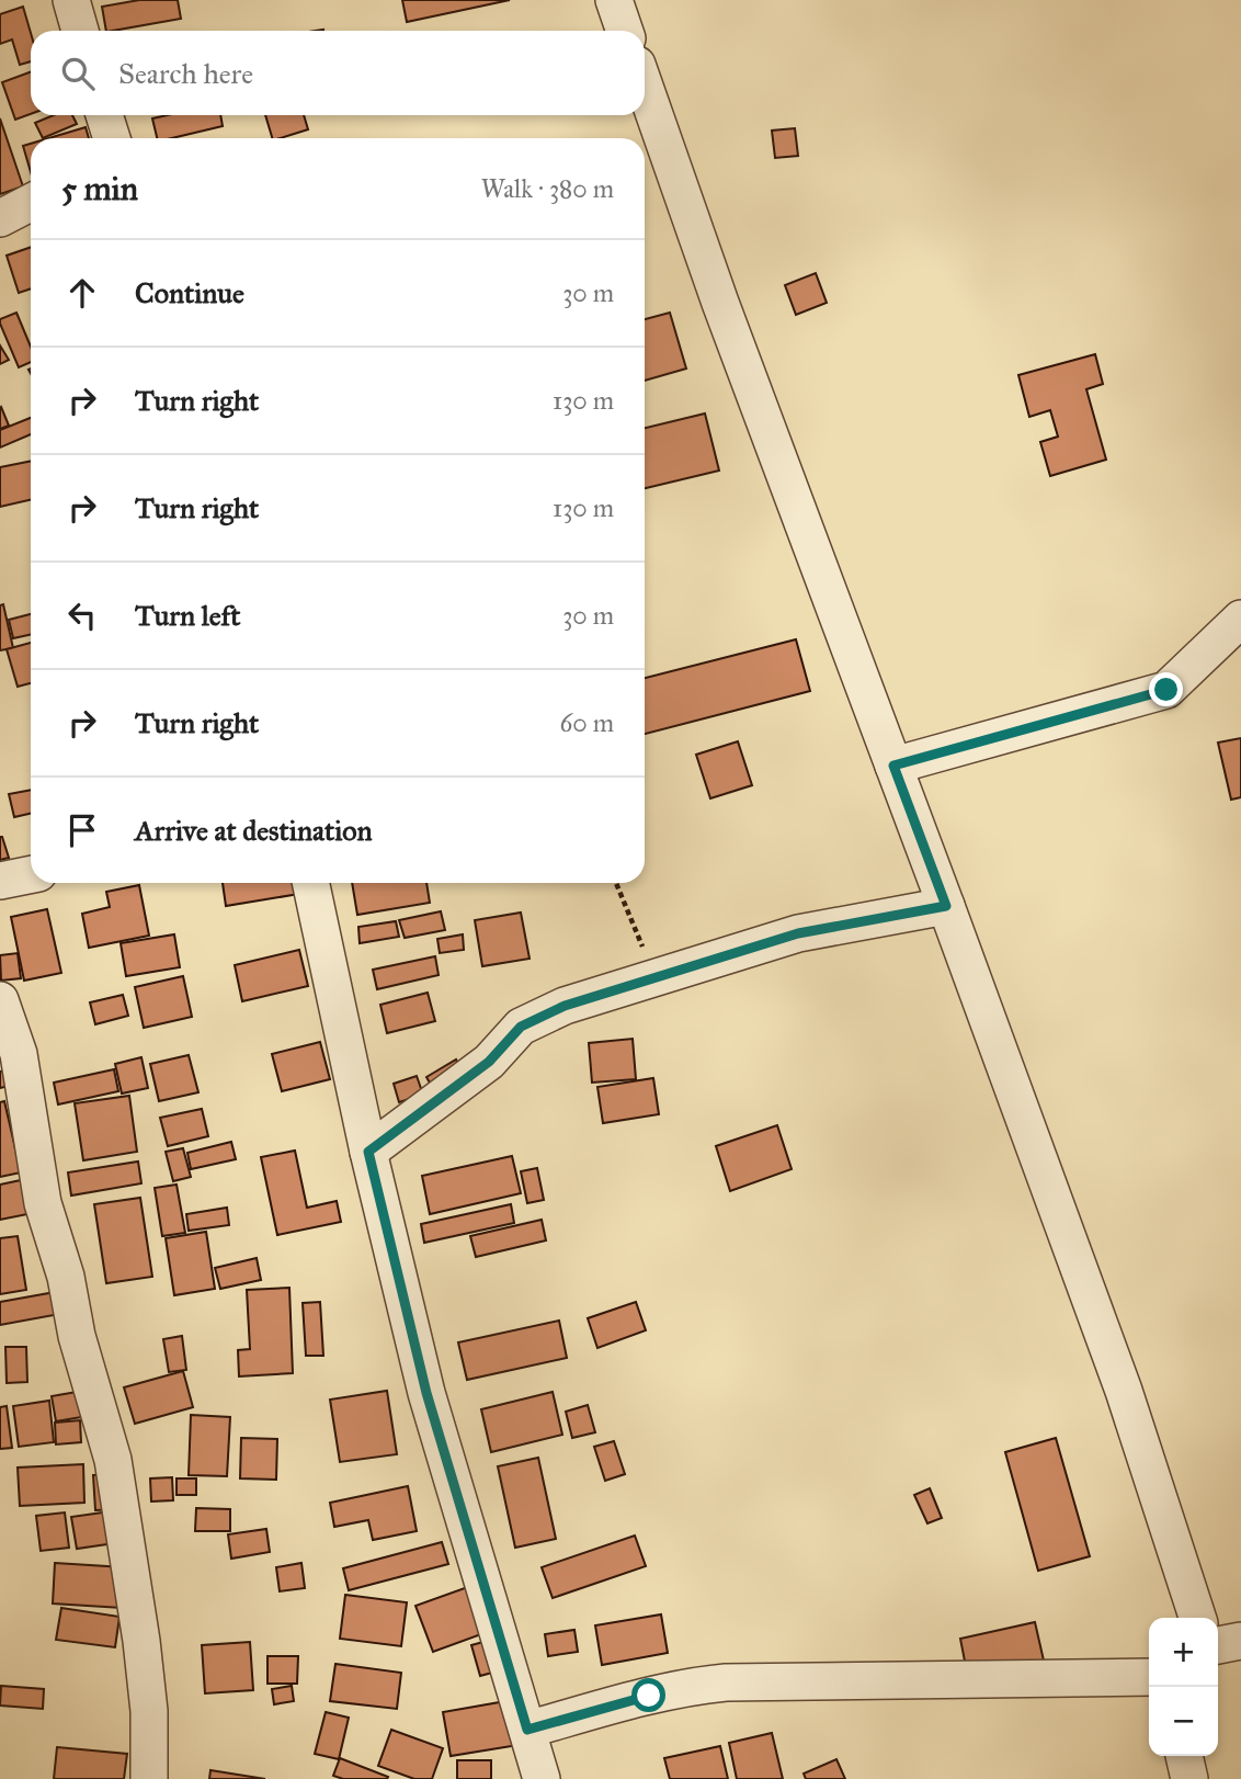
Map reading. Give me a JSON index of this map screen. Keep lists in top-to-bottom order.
{
  "page": {
    "search": "Search here",
    "heading": ["5 min", "Walk · 380 m"],
    "list": [
      ["Continue", "30 m"],
      ["Turn right", "130 m"],
      ["Turn right", "130 m"],
      ["Turn left", "30 m"],
      ["Turn right", "60 m"],
      "Arrive at destination"
    ],
    "map_buttons": ["+", "−"]
  }
}
